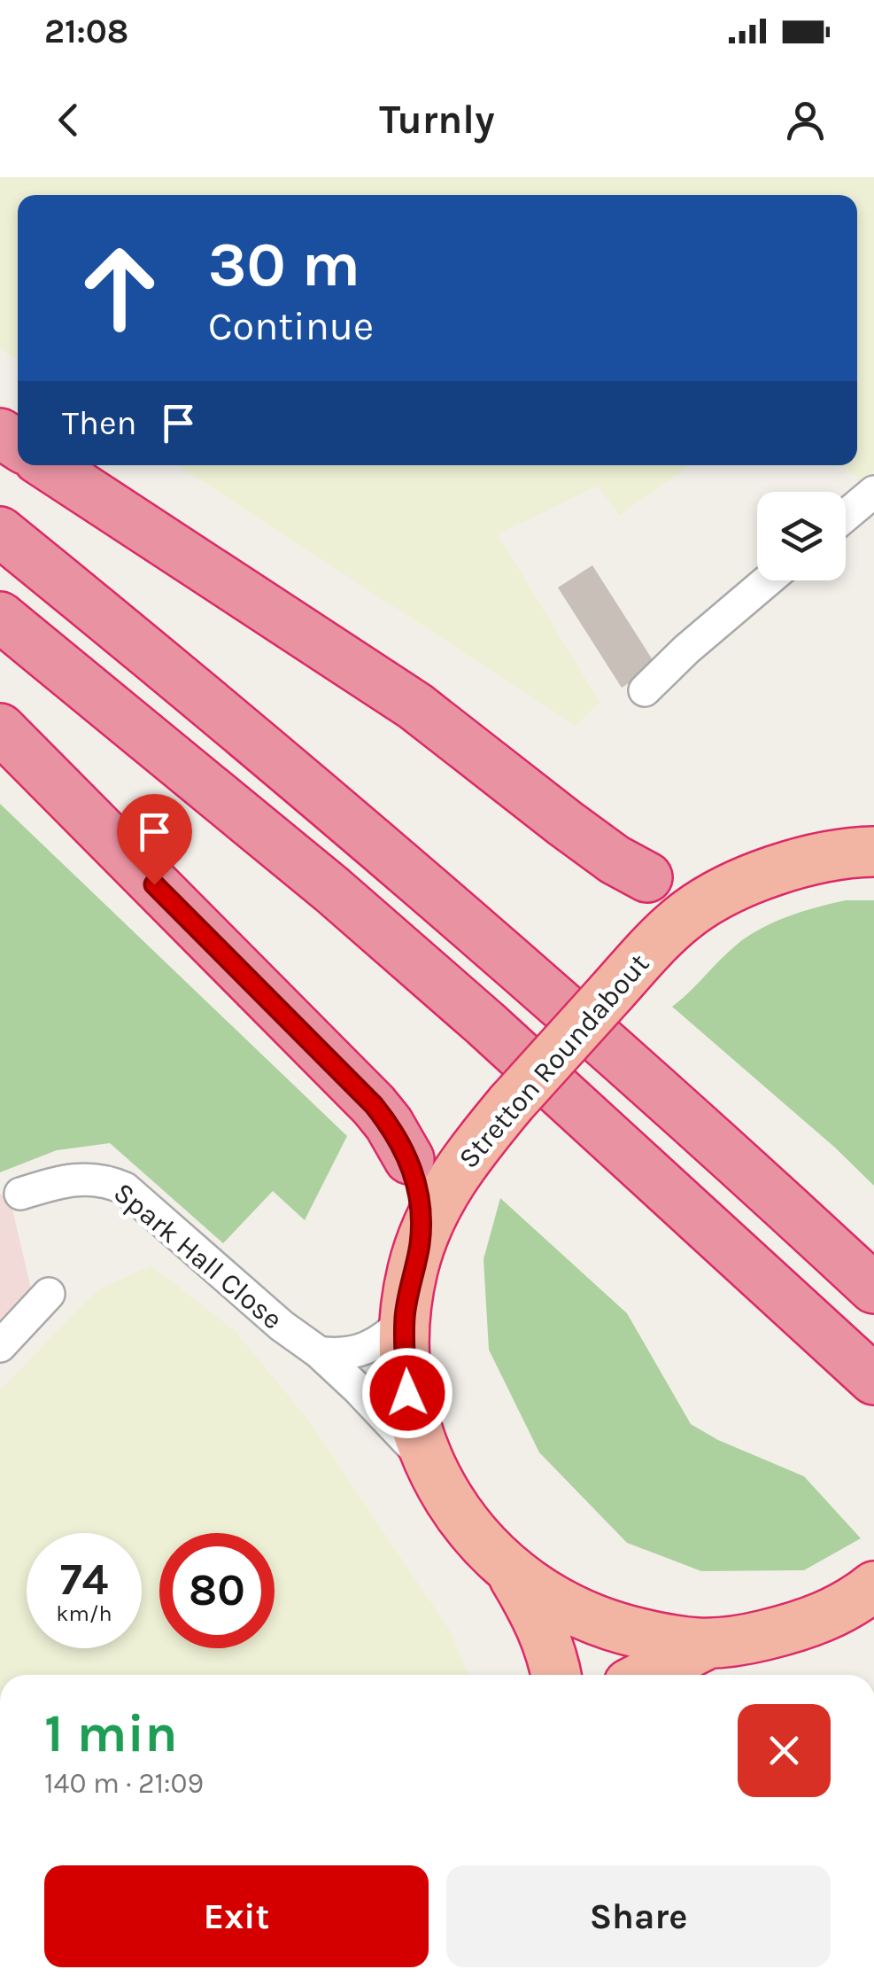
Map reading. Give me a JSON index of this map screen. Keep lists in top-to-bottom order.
{
  "streets": {
    "highway": ["Stretton Roundabout"],
    "street": ["Spark Hall Close"]
  },
  "crossings": [
    ["Stretton Roundabout", "Spark Hall Close"]
  ],
  "page": {
    "status": "21:08",
    "header": "Turnly",
    "turn": ["30 m", "Continue"],
    "then": "Then",
    "speed": "74 km/h",
    "limit": "80",
    "heading": ["1 min", "140 m · 21:09"],
    "buttons": ["Exit", "Share"]
  }
}
